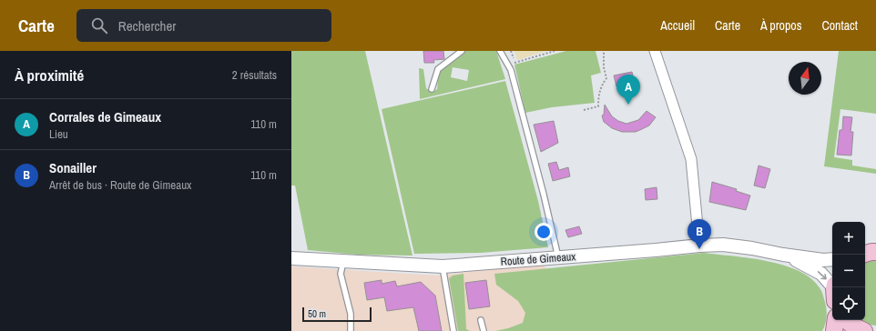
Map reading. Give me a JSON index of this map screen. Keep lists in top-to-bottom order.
{
  "streets": {
    "street": ["Route de Gimeaux"]
  },
  "scale_bar": "50 m",
  "north": "top",
  "page": {
    "header": "Carte",
    "search": "Rechercher",
    "nav": [
      "Accueil",
      "Carte",
      "À propos",
      "Contact"
    ],
    "heading": ["À proximité", "2 résultats"],
    "pins": ["A", "B"],
    "list": [
      {
        "mark": "A",
        "name": "Corrales de Gimeaux",
        "note": "Lieu",
        "value": "110 m"
      },
      {
        "mark": "B",
        "name": "Sonailler",
        "note": "Arrêt de bus · Route de Gimeaux",
        "value": "110 m"
      }
    ],
    "map_buttons": ["+", "−"],
    "scale": "50 m"
  }
}
